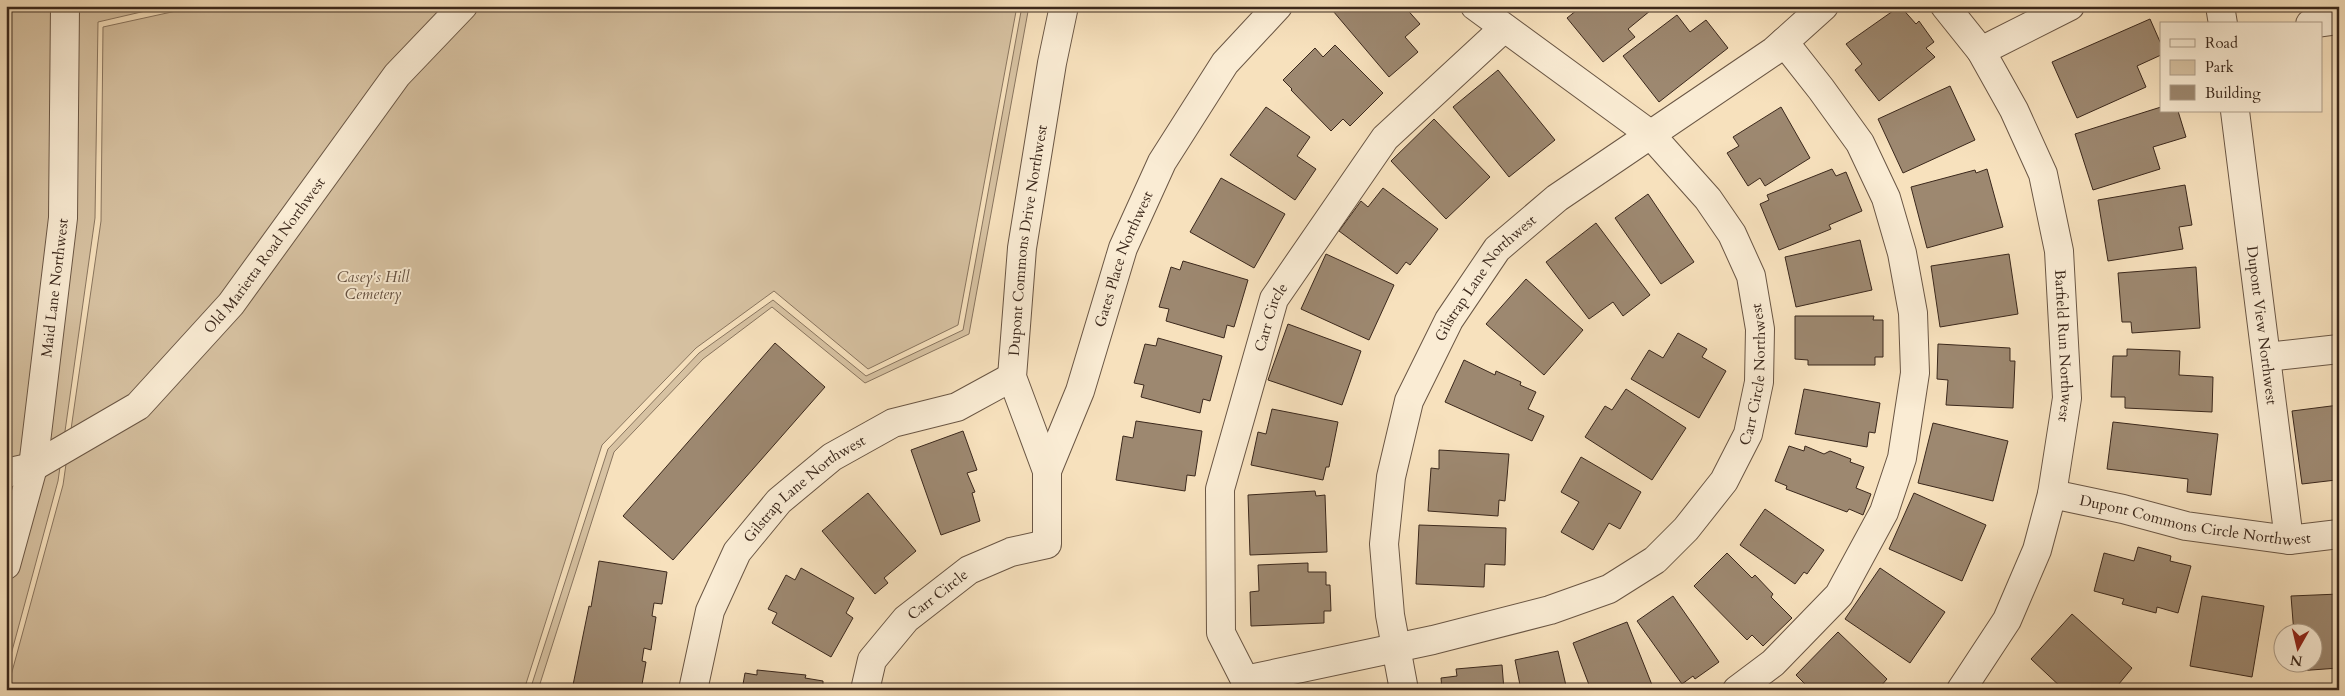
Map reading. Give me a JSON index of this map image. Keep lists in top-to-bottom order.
{
  "streets": {
    "street": [
      "Dupont Commons Drive Northwest",
      "Old Marietta Road Northwest",
      "Gates Place Northwest",
      "Gilstrap Lane Northwest",
      "Maid Lane Northwest",
      "Carr Circle",
      "Dupont View Northwest",
      "Barfield Run Northwest",
      "Carr Circle Northwest",
      "Dupont Commons Circle Northwest"
    ]
  },
  "crossings": [
    ["Dupont Commons Drive Northwest", "Gates Place Northwest"],
    ["Dupont Commons Drive Northwest", "Gilstrap Lane Northwest"],
    ["Old Marietta Road Northwest", "Maid Lane Northwest"],
    ["Gates Place Northwest", "Carr Circle"],
    ["Gilstrap Lane Northwest", "Carr Circle"],
    ["Gilstrap Lane Northwest", "Carr Circle Northwest"],
    ["Carr Circle", "Carr Circle Northwest"],
    ["Dupont View Northwest", "Dupont Commons Circle Northwest"],
    ["Barfield Run Northwest", "Dupont Commons Circle Northwest"]
  ],
  "parks": ["Casey's Hill Cemetery"],
  "legend": ["Road", "Park", "Building"],
  "north": "bottom"
}
